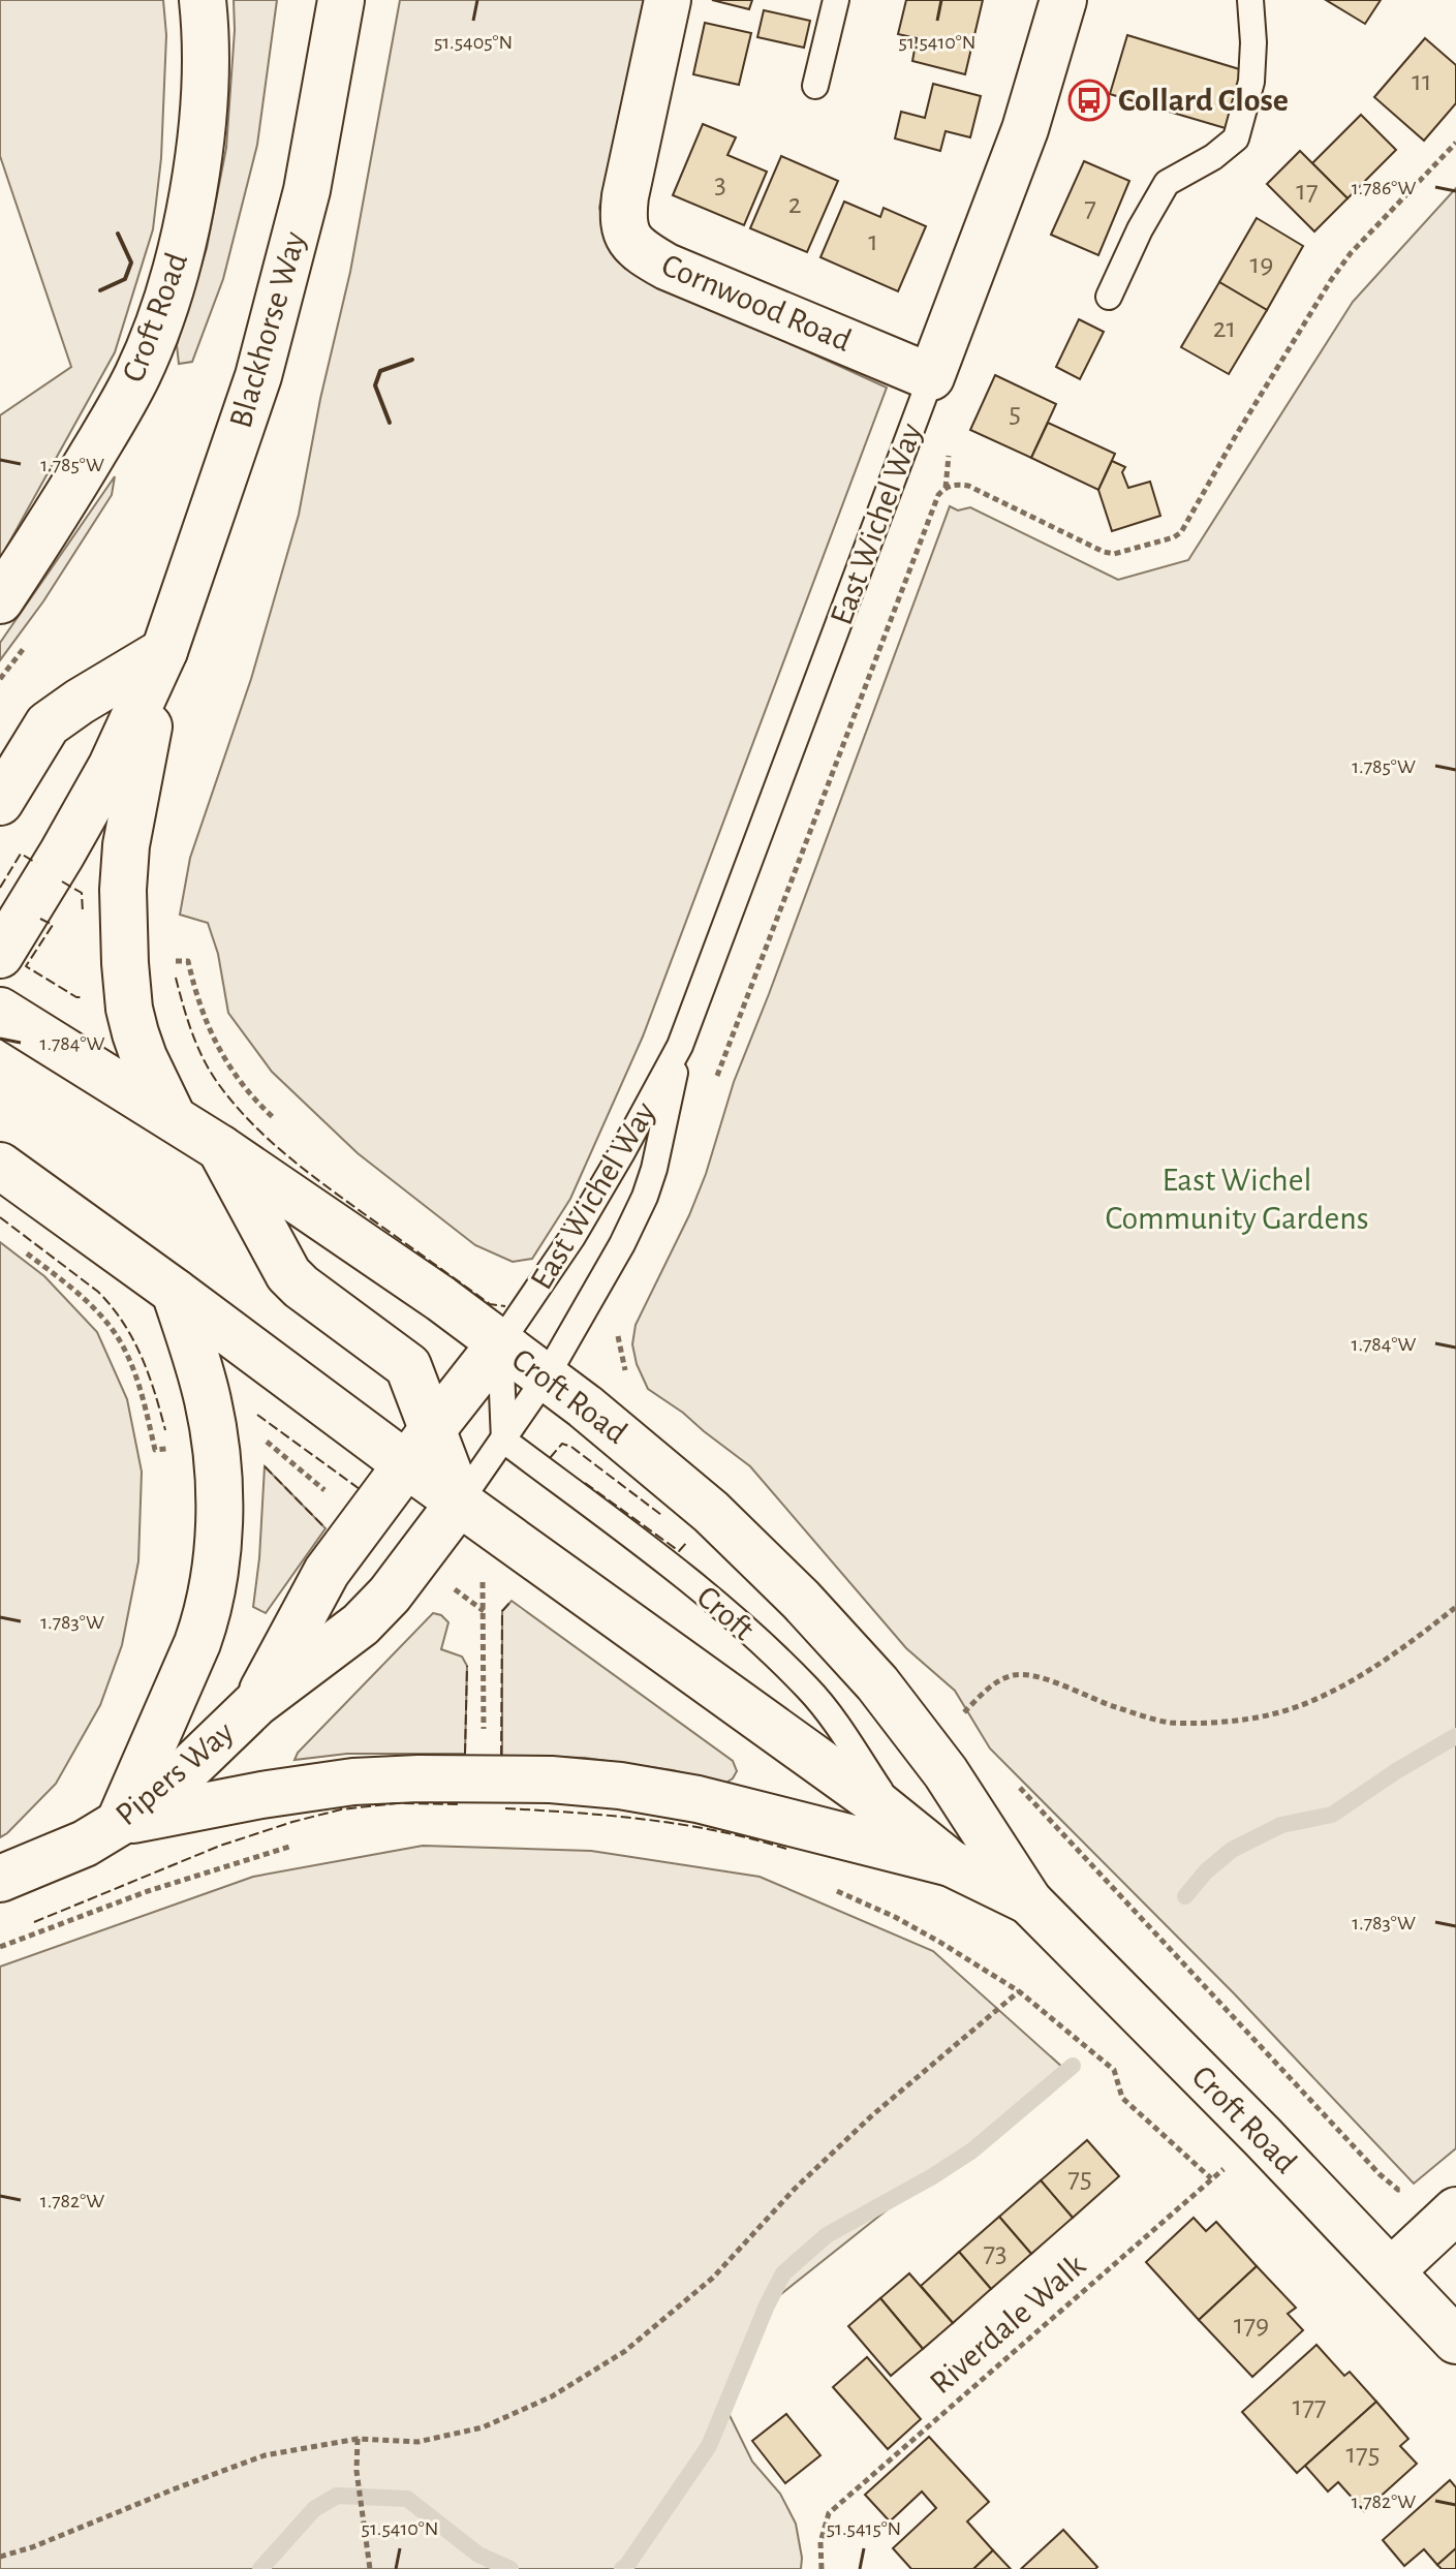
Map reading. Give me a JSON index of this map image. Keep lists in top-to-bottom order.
{
  "streets": {
    "main road": [
      "Cornwood Road",
      "Croft Road",
      "Blackhorse Way",
      "East Wichel Way",
      "Pipers Way"
    ],
    "lane": ["Croft"],
    "path": ["Riverdale Walk"]
  },
  "crossings": [
    ["Cornwood Road", "East Wichel Way"],
    ["Croft Road", "East Wichel Way"],
    ["Croft Road", "Croft"],
    ["Croft Road", "Pipers Way"],
    ["Croft Road", "Riverdale Walk"]
  ],
  "parks": ["East Wichel Community Gardens"],
  "places": {
    "bus stop": ["Collard Close"]
  },
  "house_numbers": [
    "11",
    "3",
    "17",
    "2",
    "7",
    "1",
    "19",
    "21",
    "5",
    "75",
    "73",
    "179",
    "177",
    "175"
  ],
  "coordinates": [
    "51.5405°N",
    "51.5410°N",
    "1.786°W",
    "1.785°W",
    "1.784°W",
    "1.783°W",
    "1.782°W",
    "51.5415°N"
  ]
}
